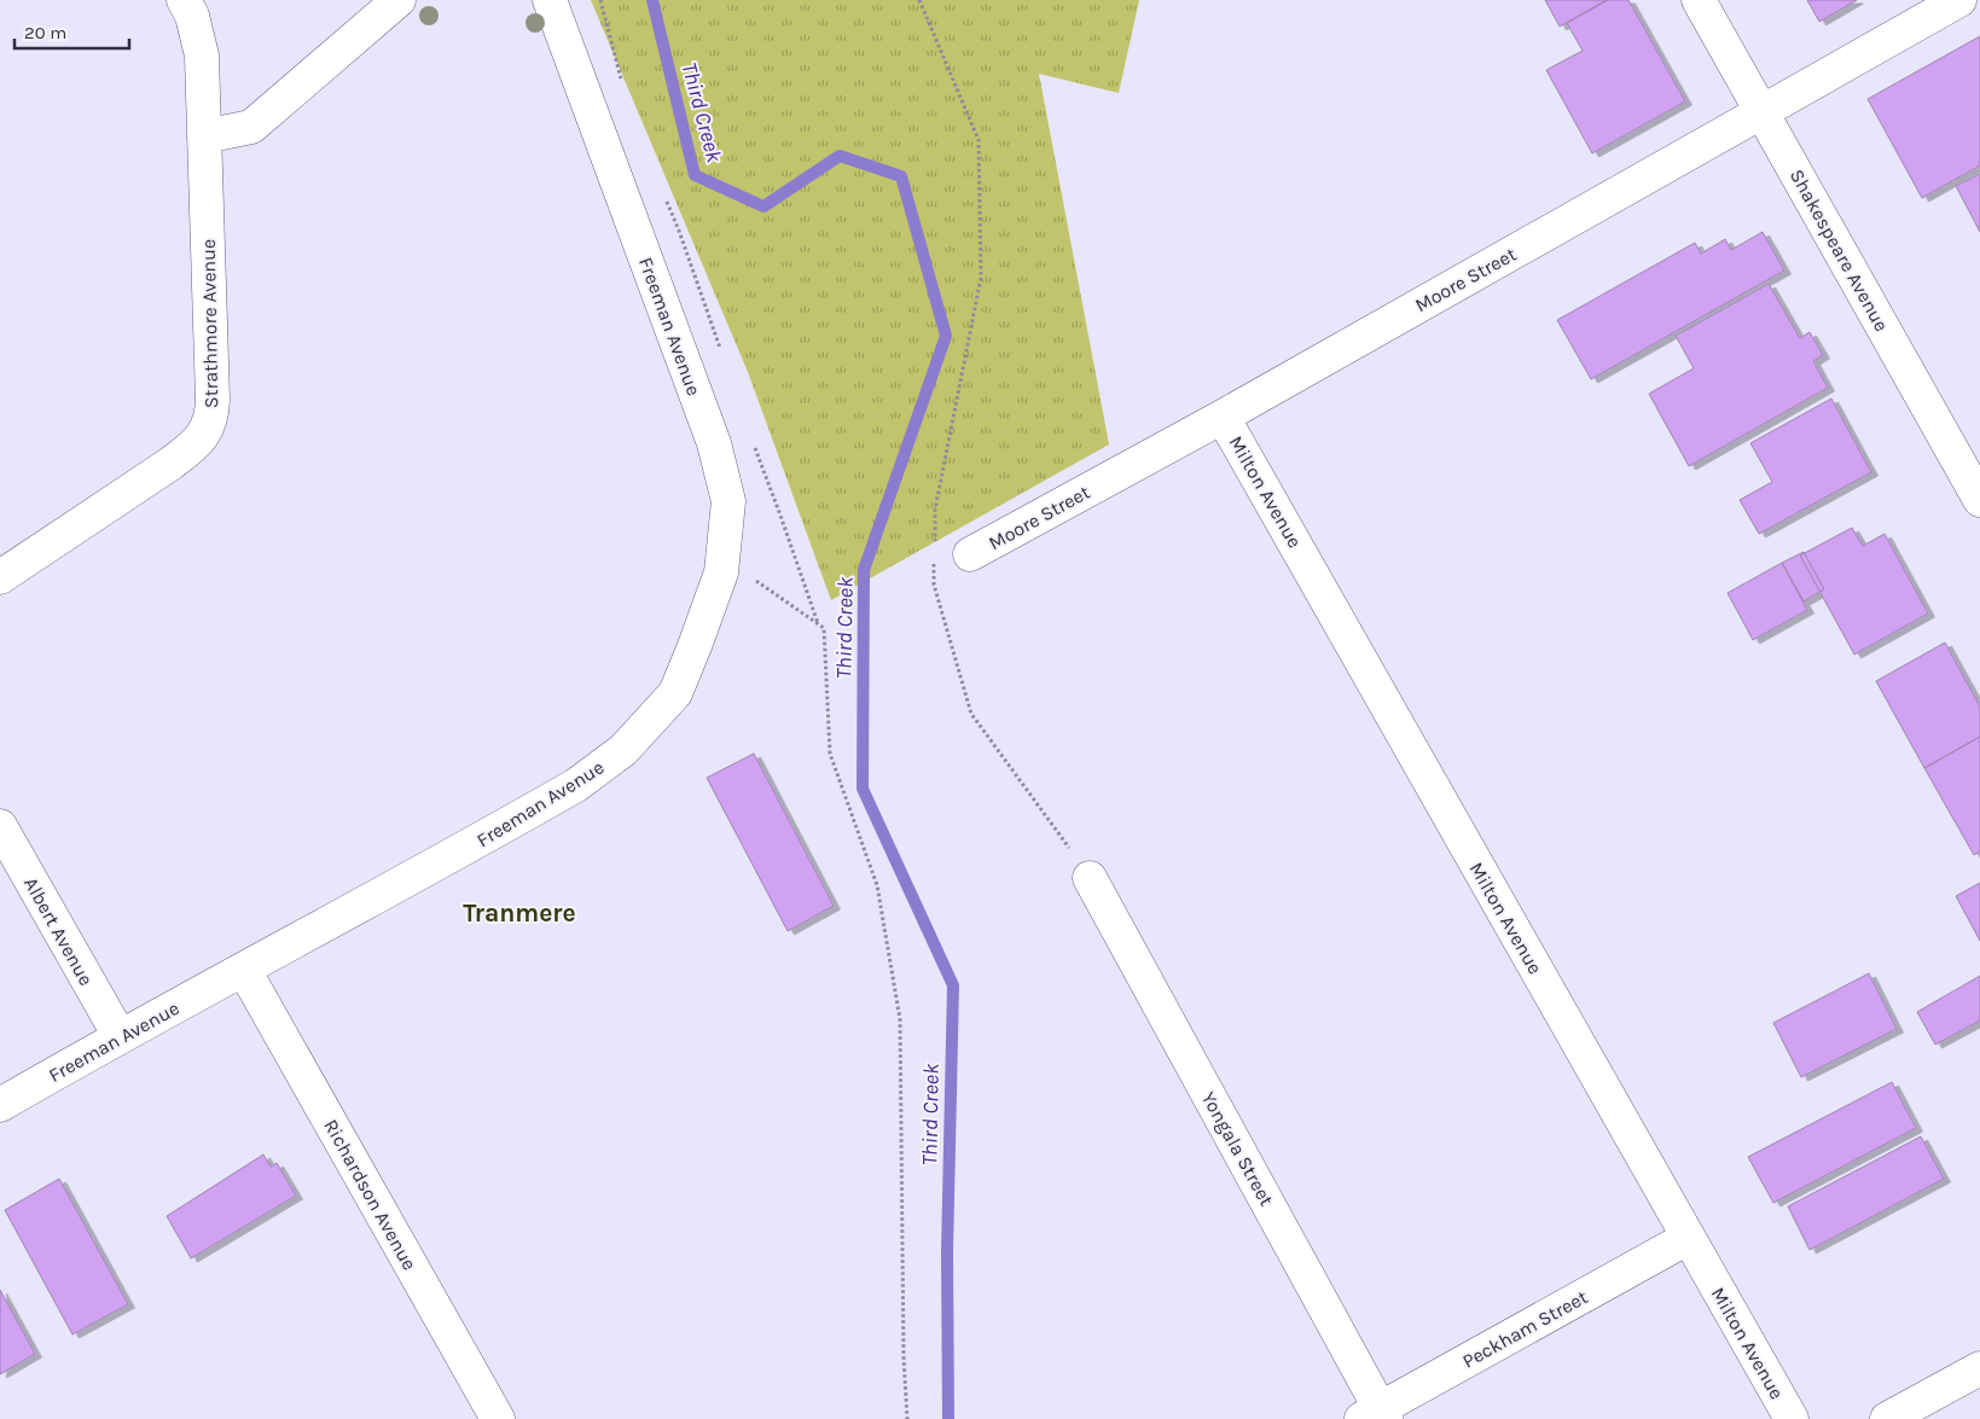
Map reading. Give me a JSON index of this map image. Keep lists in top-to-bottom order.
{
  "streets": {
    "street": [
      "Shakespeare Avenue",
      "Moore Street",
      "Strathmore Avenue",
      "Freeman Avenue",
      "Milton Avenue",
      "Albert Avenue",
      "Yongala Street",
      "Richardson Avenue",
      "Peckham Street"
    ]
  },
  "crossings": [
    ["Shakespeare Avenue", "Moore Street"],
    ["Moore Street", "Milton Avenue"],
    ["Freeman Avenue", "Albert Avenue"],
    ["Freeman Avenue", "Richardson Avenue"],
    ["Milton Avenue", "Peckham Street"],
    ["Yongala Street", "Peckham Street"]
  ],
  "districts": ["Tranmere"],
  "water": ["Third Creek"],
  "scale_bar": "20 m"
}
